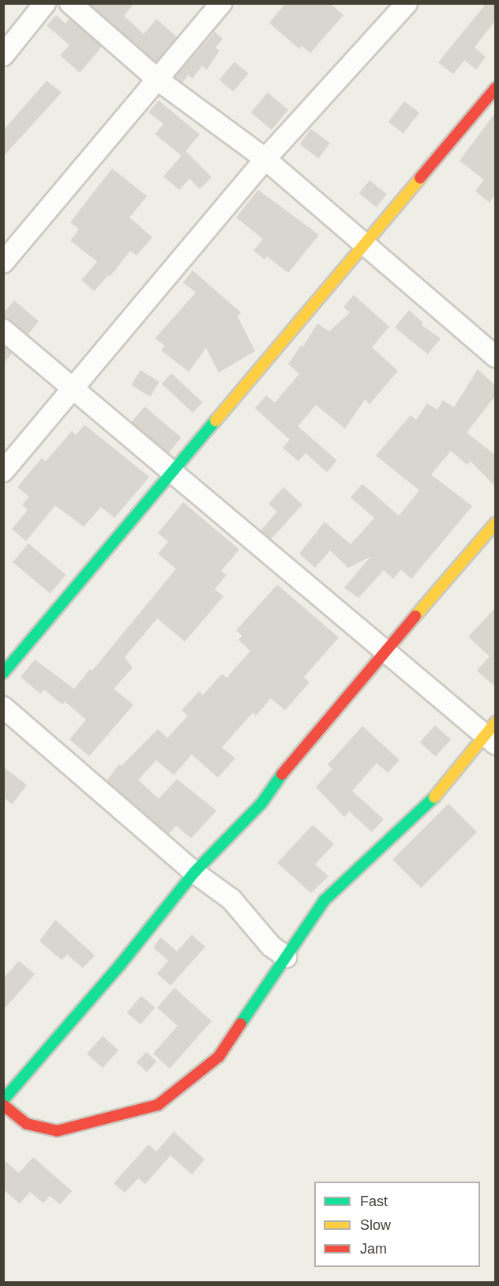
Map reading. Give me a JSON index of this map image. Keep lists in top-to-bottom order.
{
  "legend": ["Fast", "Slow", "Jam"]
}
